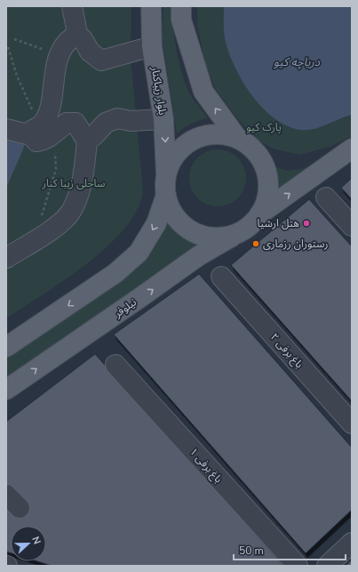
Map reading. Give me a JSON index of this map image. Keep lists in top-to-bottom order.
{
  "streets": {
    "main road": ["بلوار زیباکنار", "نیلوفر"],
    "street": ["باغ برفی ۲", "باغ برفی ۱"]
  },
  "crossings": [
    ["بلوار زیباکنار", "نیلوفر"]
  ],
  "water": ["دریاچه کیو"],
  "parks": ["پارک کیو", "ساحلی زیبا کنار"],
  "places": ["هتل ارشیا", "رستوران رزماری"],
  "scale_bar": "50 m",
  "north": "right"
}
